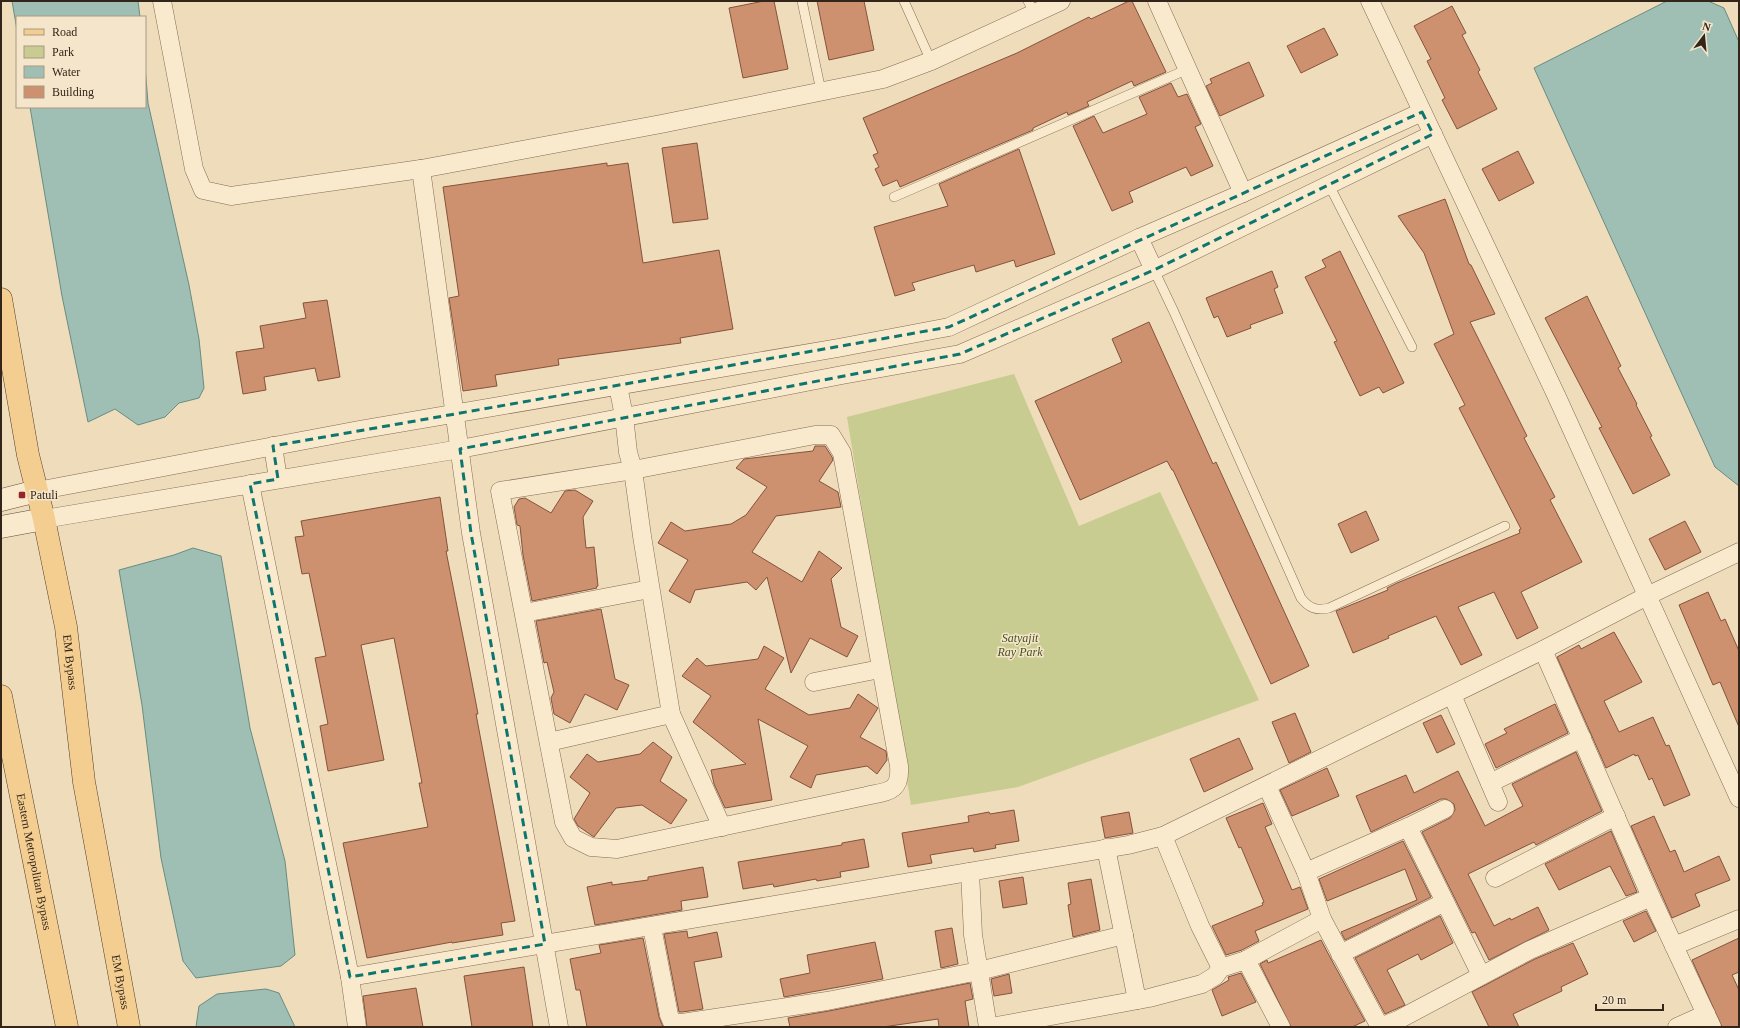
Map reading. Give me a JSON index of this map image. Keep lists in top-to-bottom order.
{
  "streets": {
    "main road": ["EM Bypass", "Eastern Metropolitan Bypass"]
  },
  "parks": ["Satyajit Ray Park"],
  "places": {
    "transit": ["Patuli"]
  },
  "legend": [
    "Road",
    "Park",
    "Water",
    "Building"
  ],
  "scale_bar": "20 m",
  "north": "top"
}
